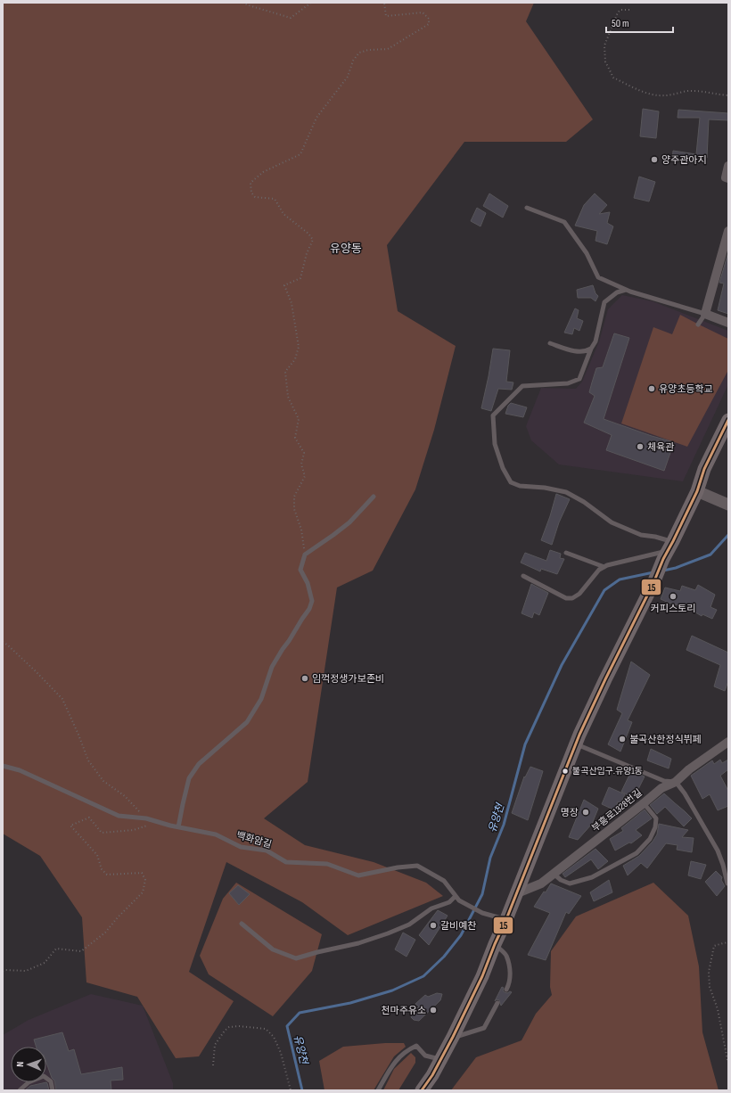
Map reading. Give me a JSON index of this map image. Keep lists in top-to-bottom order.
{
  "streets": {
    "street": ["부흥로1328번길"],
    "lane": ["백화암길"]
  },
  "districts": ["유양동"],
  "water": ["유양천"],
  "places": [
    "양주관아지",
    "유양초등학교",
    "체육관",
    "커피스토리",
    "임꺽정생가보존비",
    "불곡산한정식뷔페",
    "불곡산입구.유양1동",
    "명장",
    "갈비예찬",
    "천마주유소"
  ],
  "lines": ["transit line 15"],
  "scale_bar": "50 m",
  "north": "left"
}
